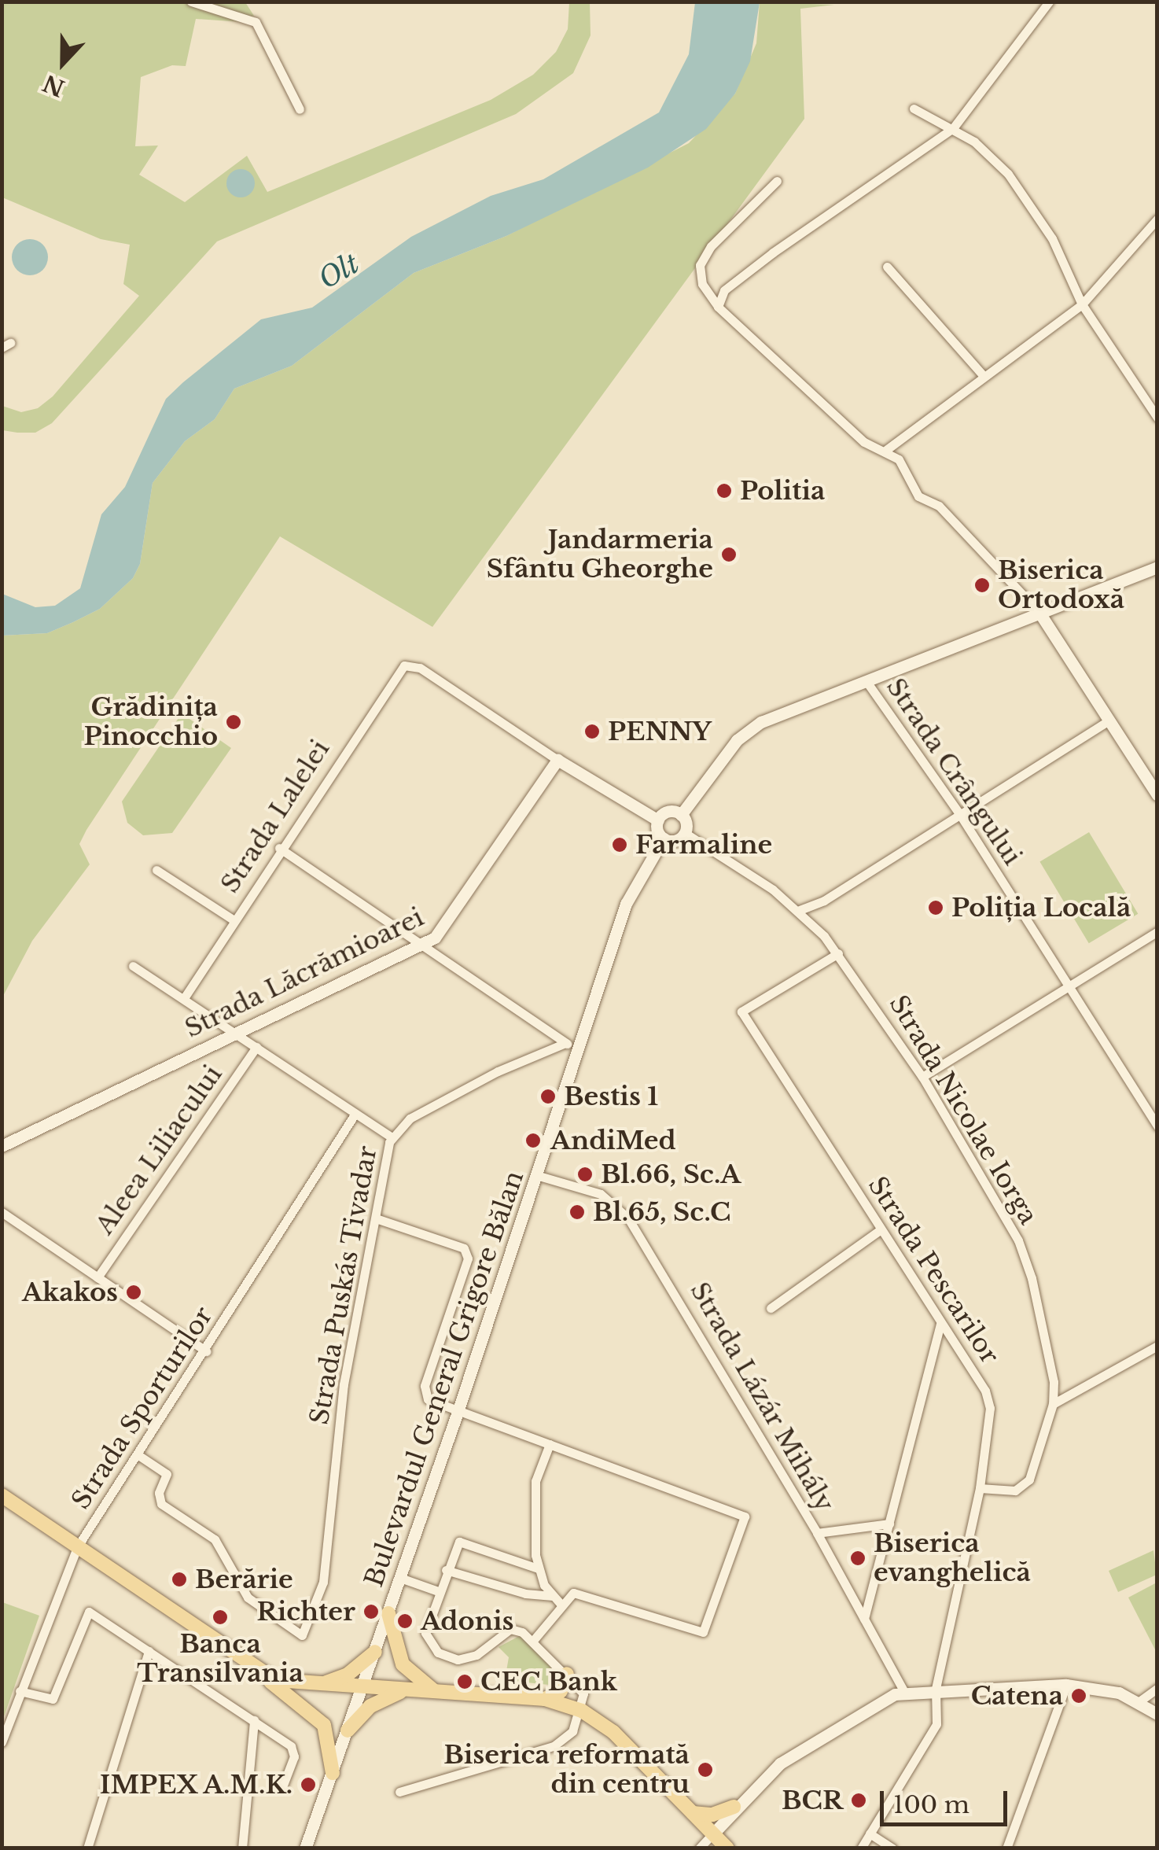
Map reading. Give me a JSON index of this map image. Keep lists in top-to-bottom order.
{
  "streets": {
    "main road": ["Strada Lăcrămioarei", "Bulevardul General Grigore Bălan"],
    "street": [
      "Strada Crângului",
      "Strada Lalelei",
      "Strada Nicolae Iorga",
      "Aleea Liliacului",
      "Strada Pescarilor",
      "Strada Puskás Tivadar",
      "Strada Lázár Mihály",
      "Strada Sporturilor"
    ]
  },
  "crossings": [
    ["Strada Lalelei", "Strada Lăcrămioarei"],
    ["Strada Nicolae Iorga", "Strada Pescarilor"],
    ["Strada Nicolae Iorga", "Bulevardul General Grigore Bălan"],
    ["Strada Puskás Tivadar", "Bulevardul General Grigore Bălan"],
    ["Strada Puskás Tivadar", "Strada Sporturilor"],
    ["Bulevardul General Grigore Bălan", "Strada Lázár Mihály"]
  ],
  "water": ["Olt"],
  "places": [
    "Politia",
    "Jandarmeria Sfântu Gheorghe",
    "Biserica Ortodoxă",
    "Grădinița Pinocchio",
    "PENNY",
    "Farmaline",
    "Poliția Locală",
    "Bestis 1",
    "AndiMed",
    "Bl.66, Sc.A",
    "Bl.65, Sc.C",
    "Akakos",
    "Biserica evanghelică",
    "Berărie",
    "Richter",
    "Banca Transilvania",
    "Adonis",
    "CEC Bank",
    "Catena",
    "Biserica reformată din centru",
    "IMPEX A.M.K.",
    "BCR"
  ],
  "scale_bar": "100 m",
  "north": "bottom"
}
